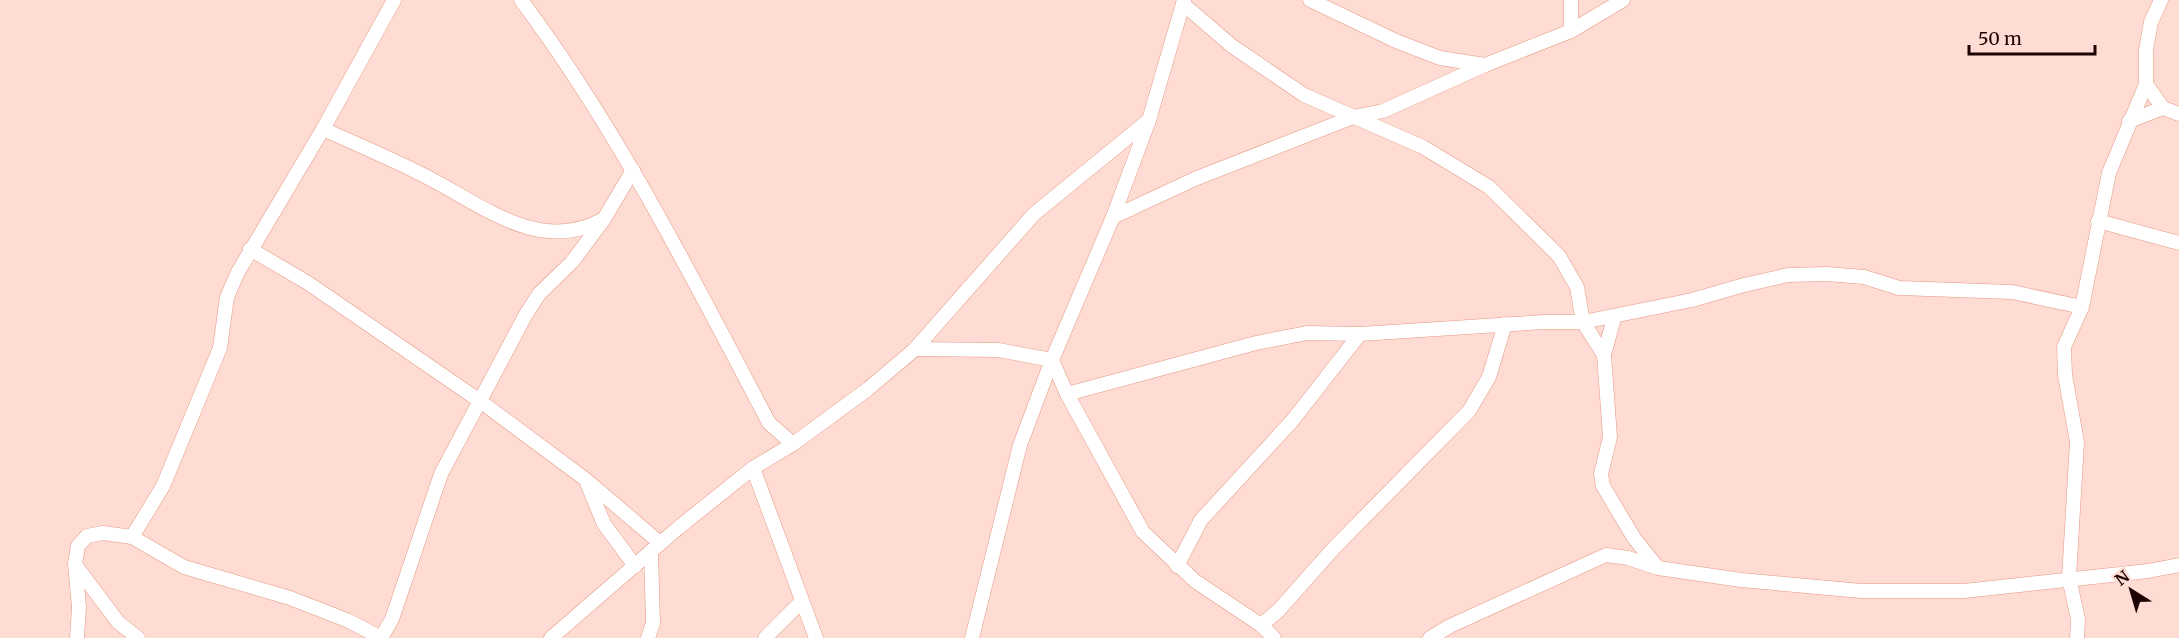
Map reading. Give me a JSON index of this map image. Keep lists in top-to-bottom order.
{
  "scale_bar": "50 m",
  "north": "top left"
}
